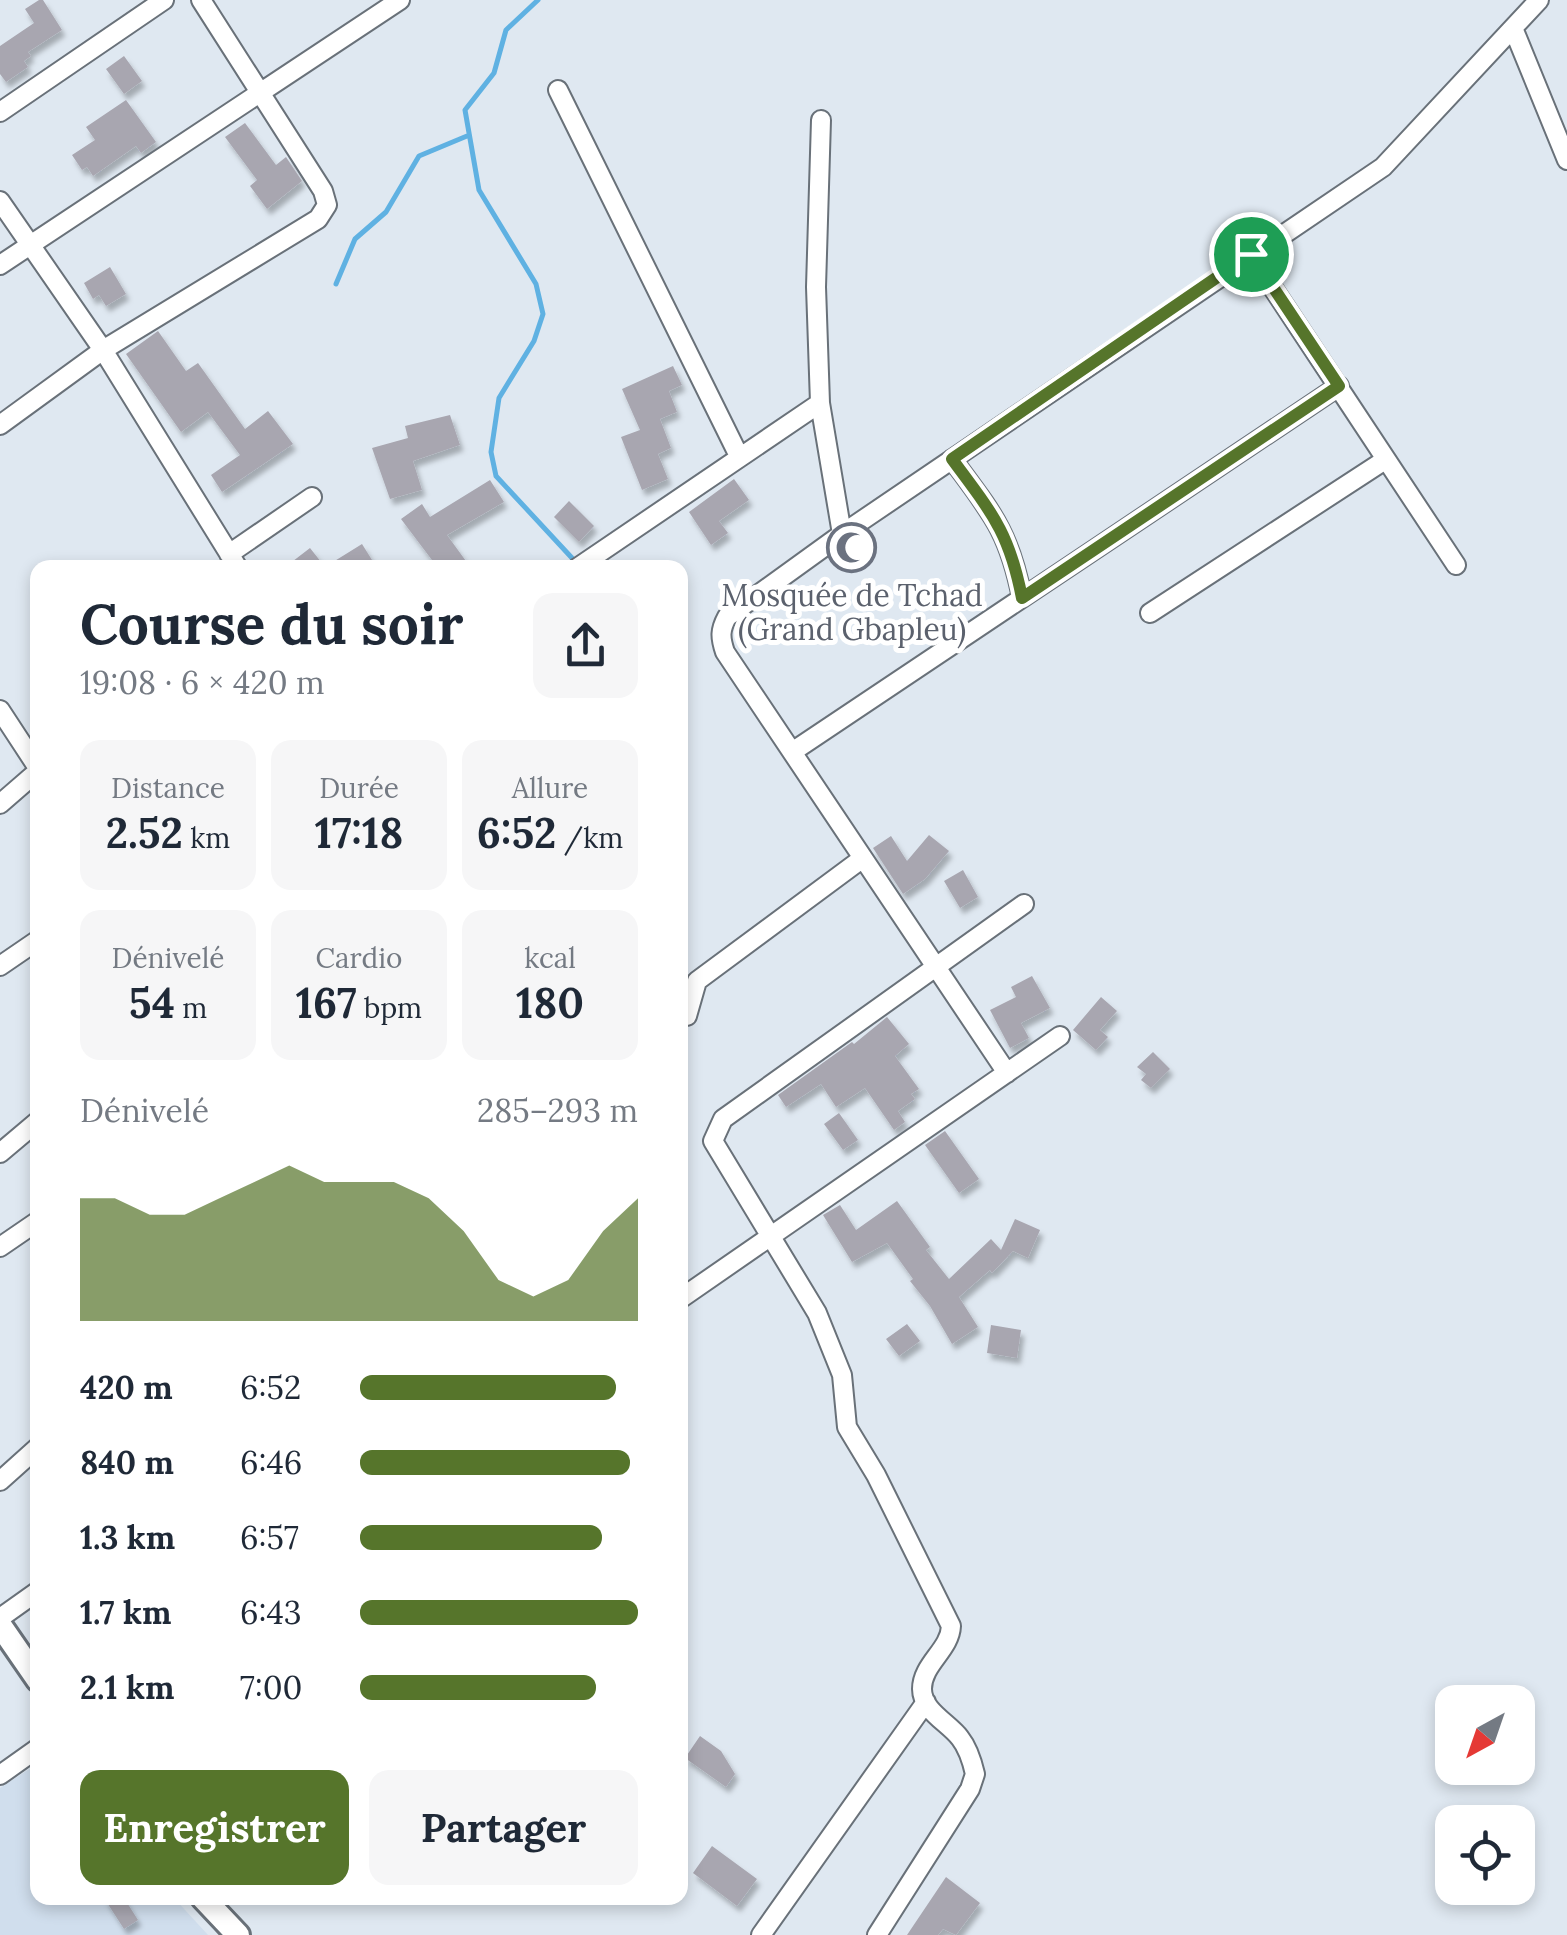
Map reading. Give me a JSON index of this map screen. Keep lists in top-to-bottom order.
{
  "places": {
    "mosque": ["Mosquée de Tchad (Grand Gbapleu)"]
  },
  "north": "bottom left",
  "page": {
    "heading": ["Course du soir", "19:08 · 6 × 420 m"],
    "stats": [
      ["Distance", "2.52 km"],
      ["Durée", "17:18"],
      ["Allure", "6:52 /km"],
      ["Dénivelé", "54 m"],
      ["Cardio", "167 bpm"],
      ["kcal", "180"]
    ],
    "chart": ["Dénivelé", "285–293 m"],
    "list": [
      {
        "name": "420 m",
        "note": "6:52"
      },
      {
        "name": "840 m",
        "note": "6:46"
      },
      {
        "name": "1.3 km",
        "note": "6:57"
      },
      {
        "name": "1.7 km",
        "note": "6:43"
      },
      {
        "name": "2.1 km",
        "note": "7:00"
      }
    ],
    "buttons": ["Enregistrer", "Partager"]
  }
}
